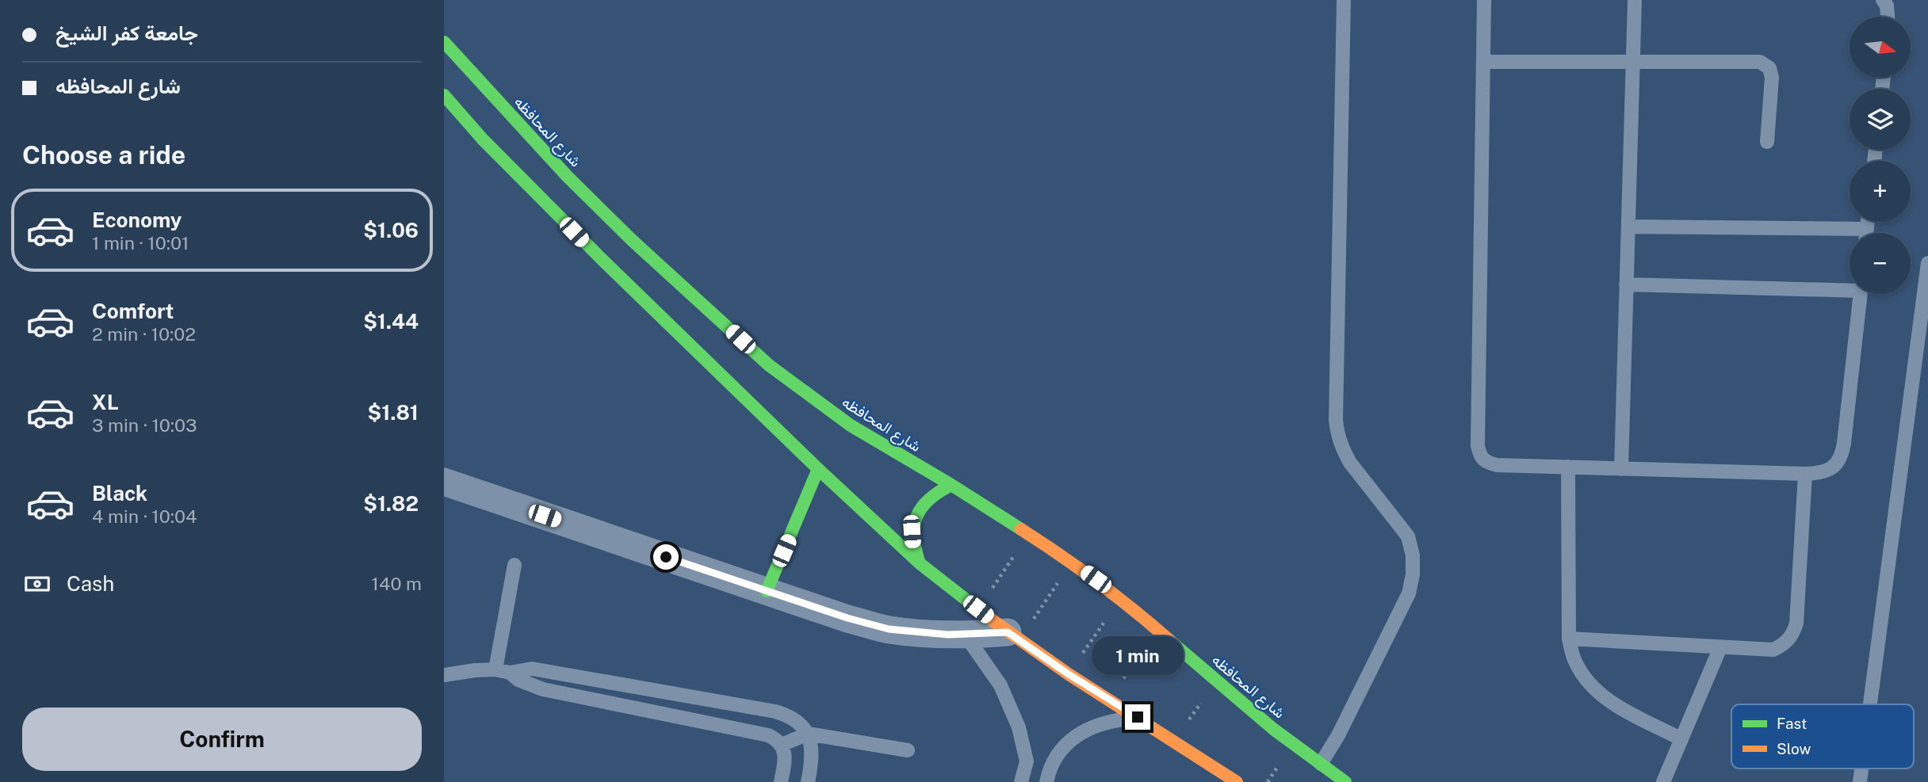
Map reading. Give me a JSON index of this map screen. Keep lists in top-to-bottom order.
{
  "streets": {
    "main road": ["شارع المحافظه"]
  },
  "legend": ["Fast", "Slow"],
  "north": "right",
  "page": {
    "banner": ["جامعة كفر الشيخ", "شارع المحافظه"],
    "map_buttons": ["+", "−"],
    "heading": "Choose a ride",
    "list": [
      {
        "name": "Economy",
        "note": "1 min · 10:01",
        "value": "$1.06"
      },
      {
        "name": "Comfort",
        "note": "2 min · 10:02",
        "value": "$1.44"
      },
      {
        "name": "XL",
        "note": "3 min · 10:03",
        "value": "$1.81"
      },
      {
        "name": "Black",
        "note": "4 min · 10:04",
        "value": "$1.82"
      }
    ],
    "pay": ["Cash", "140 m"],
    "bubble": "1 min",
    "buttons": "Confirm"
  }
}
